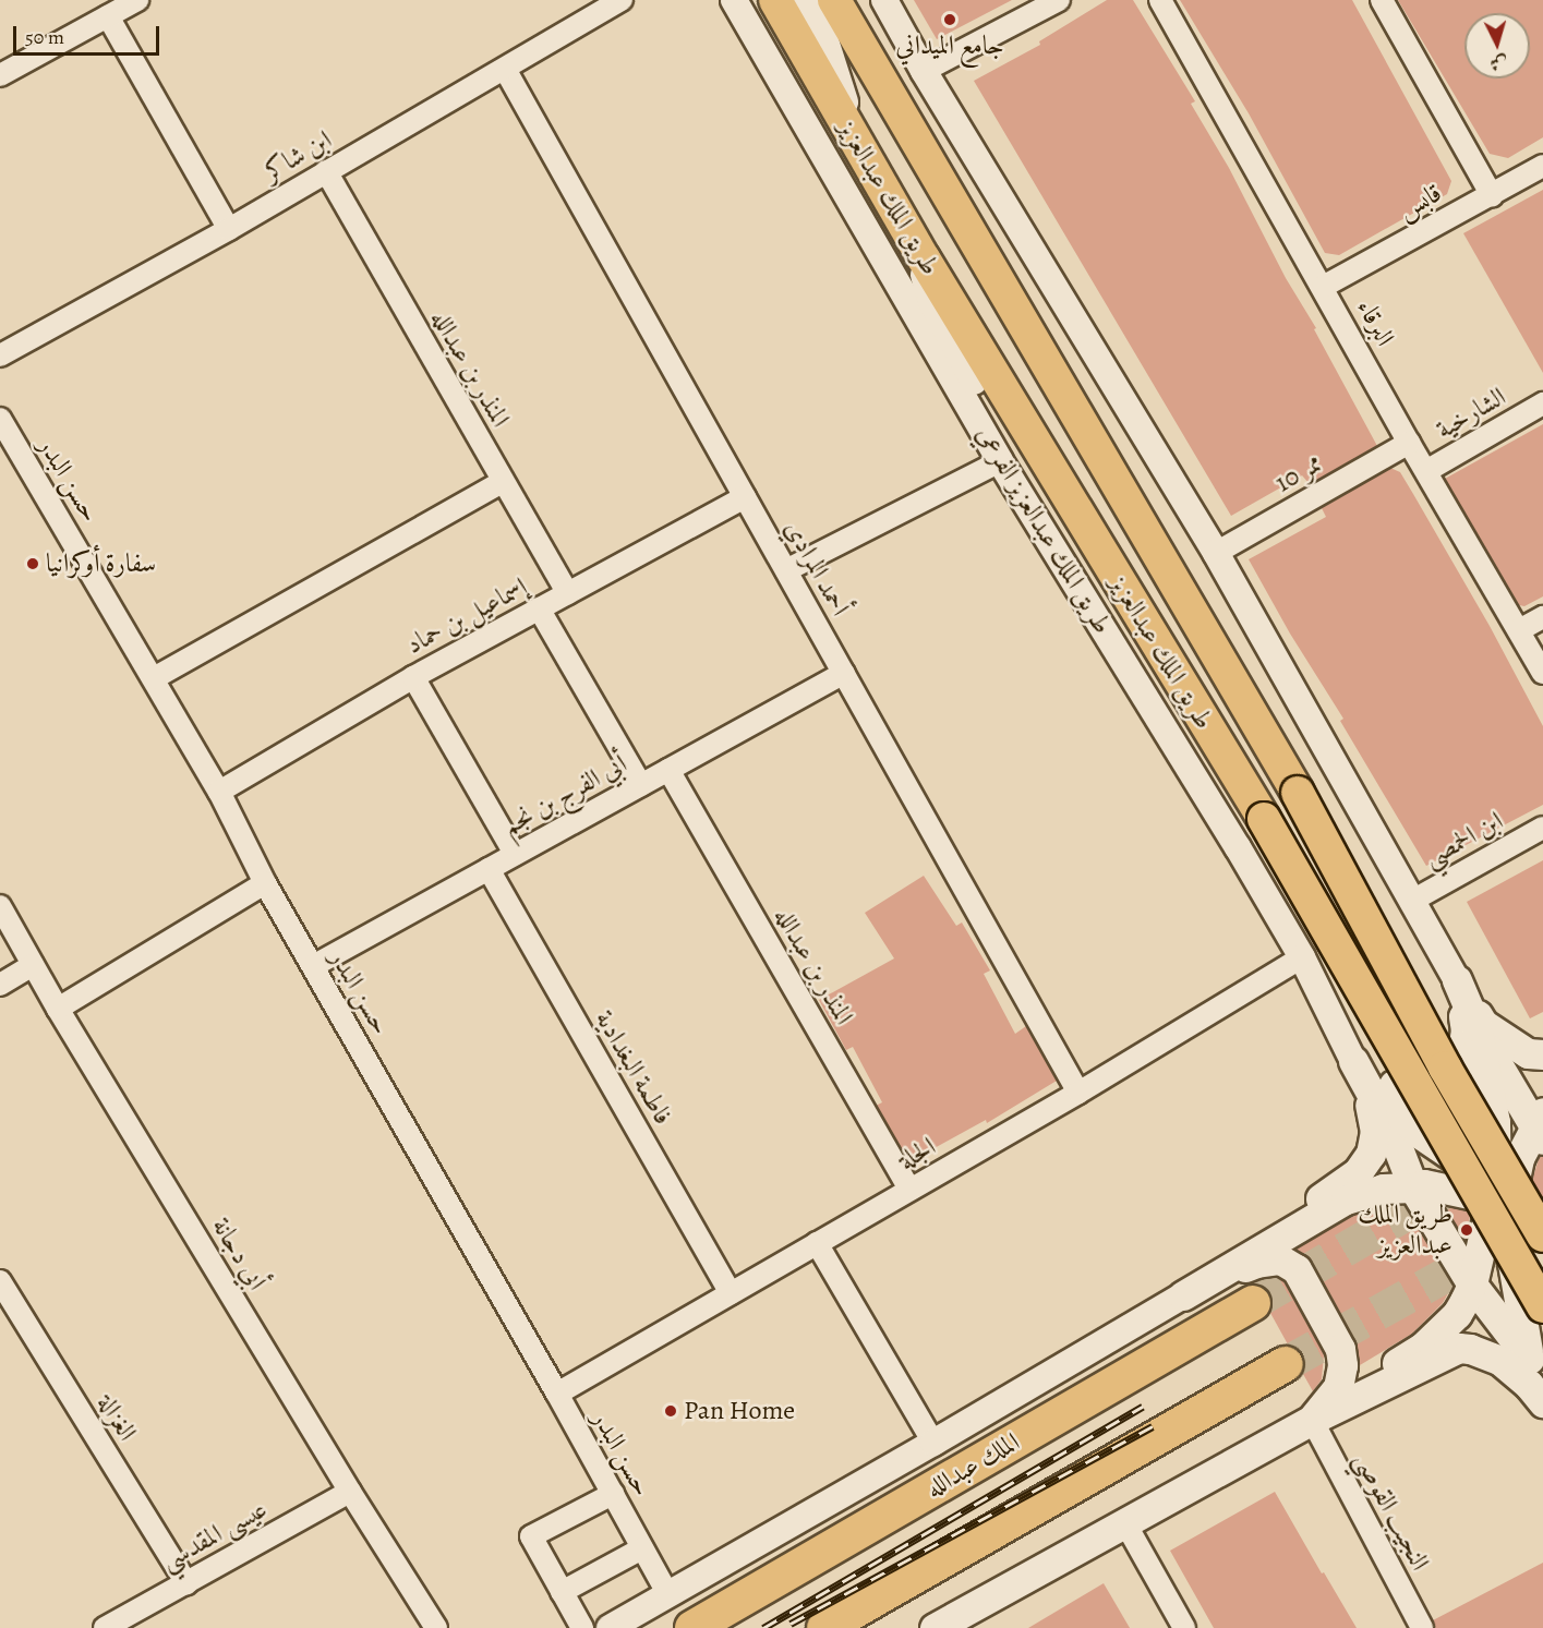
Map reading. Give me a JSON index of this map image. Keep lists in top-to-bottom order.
{
  "streets": {
    "highway": ["الملك عبدالله"],
    "main road": ["طريق الملك عبدالعزيز"],
    "street": [
      "ابن شاكر",
      "قابس",
      "البرقاء",
      "المنذر بن عبدالله",
      "الشارخية",
      "ممر 10",
      "حسن البدر",
      "طريق الملك عبدالعزيز الفرعي",
      "أحمد المرادي",
      "إسماعيل بن حماد",
      "أبي الفرج بن نجم",
      "ابن الحمصي",
      "فاطمة البغدادية",
      "الجلة",
      "أبي دجانة",
      "الغزالة",
      "النجيب القوصي",
      "عيسى المقدسي"
    ]
  },
  "crossings": [
    ["ابن شاكر", "المنذر بن عبدالله"],
    ["ابن شاكر", "أحمد المرادي"],
    ["قابس", "البرقاء"],
    ["البرقاء", "الشارخية"],
    ["البرقاء", "ممر 10"],
    ["المنذر بن عبدالله", "إسماعيل بن حماد"],
    ["المنذر بن عبدالله", "أبي الفرج بن نجم"],
    ["المنذر بن عبدالله", "الجلة"],
    ["حسن البدر", "إسماعيل بن حماد"],
    ["حسن البدر", "أبي الفرج بن نجم"],
    ["حسن البدر", "الجلة"],
    ["طريق الملك عبدالعزيز الفرعي", "الجلة"],
    ["أحمد المرادي", "إسماعيل بن حماد"],
    ["أحمد المرادي", "أبي الفرج بن نجم"],
    ["أحمد المرادي", "الجلة"],
    ["أبي الفرج بن نجم", "فاطمة البغدادية"],
    ["فاطمة البغدادية", "الجلة"],
    ["أبي دجانة", "عيسى المقدسي"],
    ["الغزالة", "عيسى المقدسي"]
  ],
  "places": [
    "جامع الميداني",
    "سفارة أوكرانيا",
    "طريق الملك عبدالعزيز",
    "Pan Home"
  ],
  "scale_bar": "50 m",
  "north": "bottom"
}
